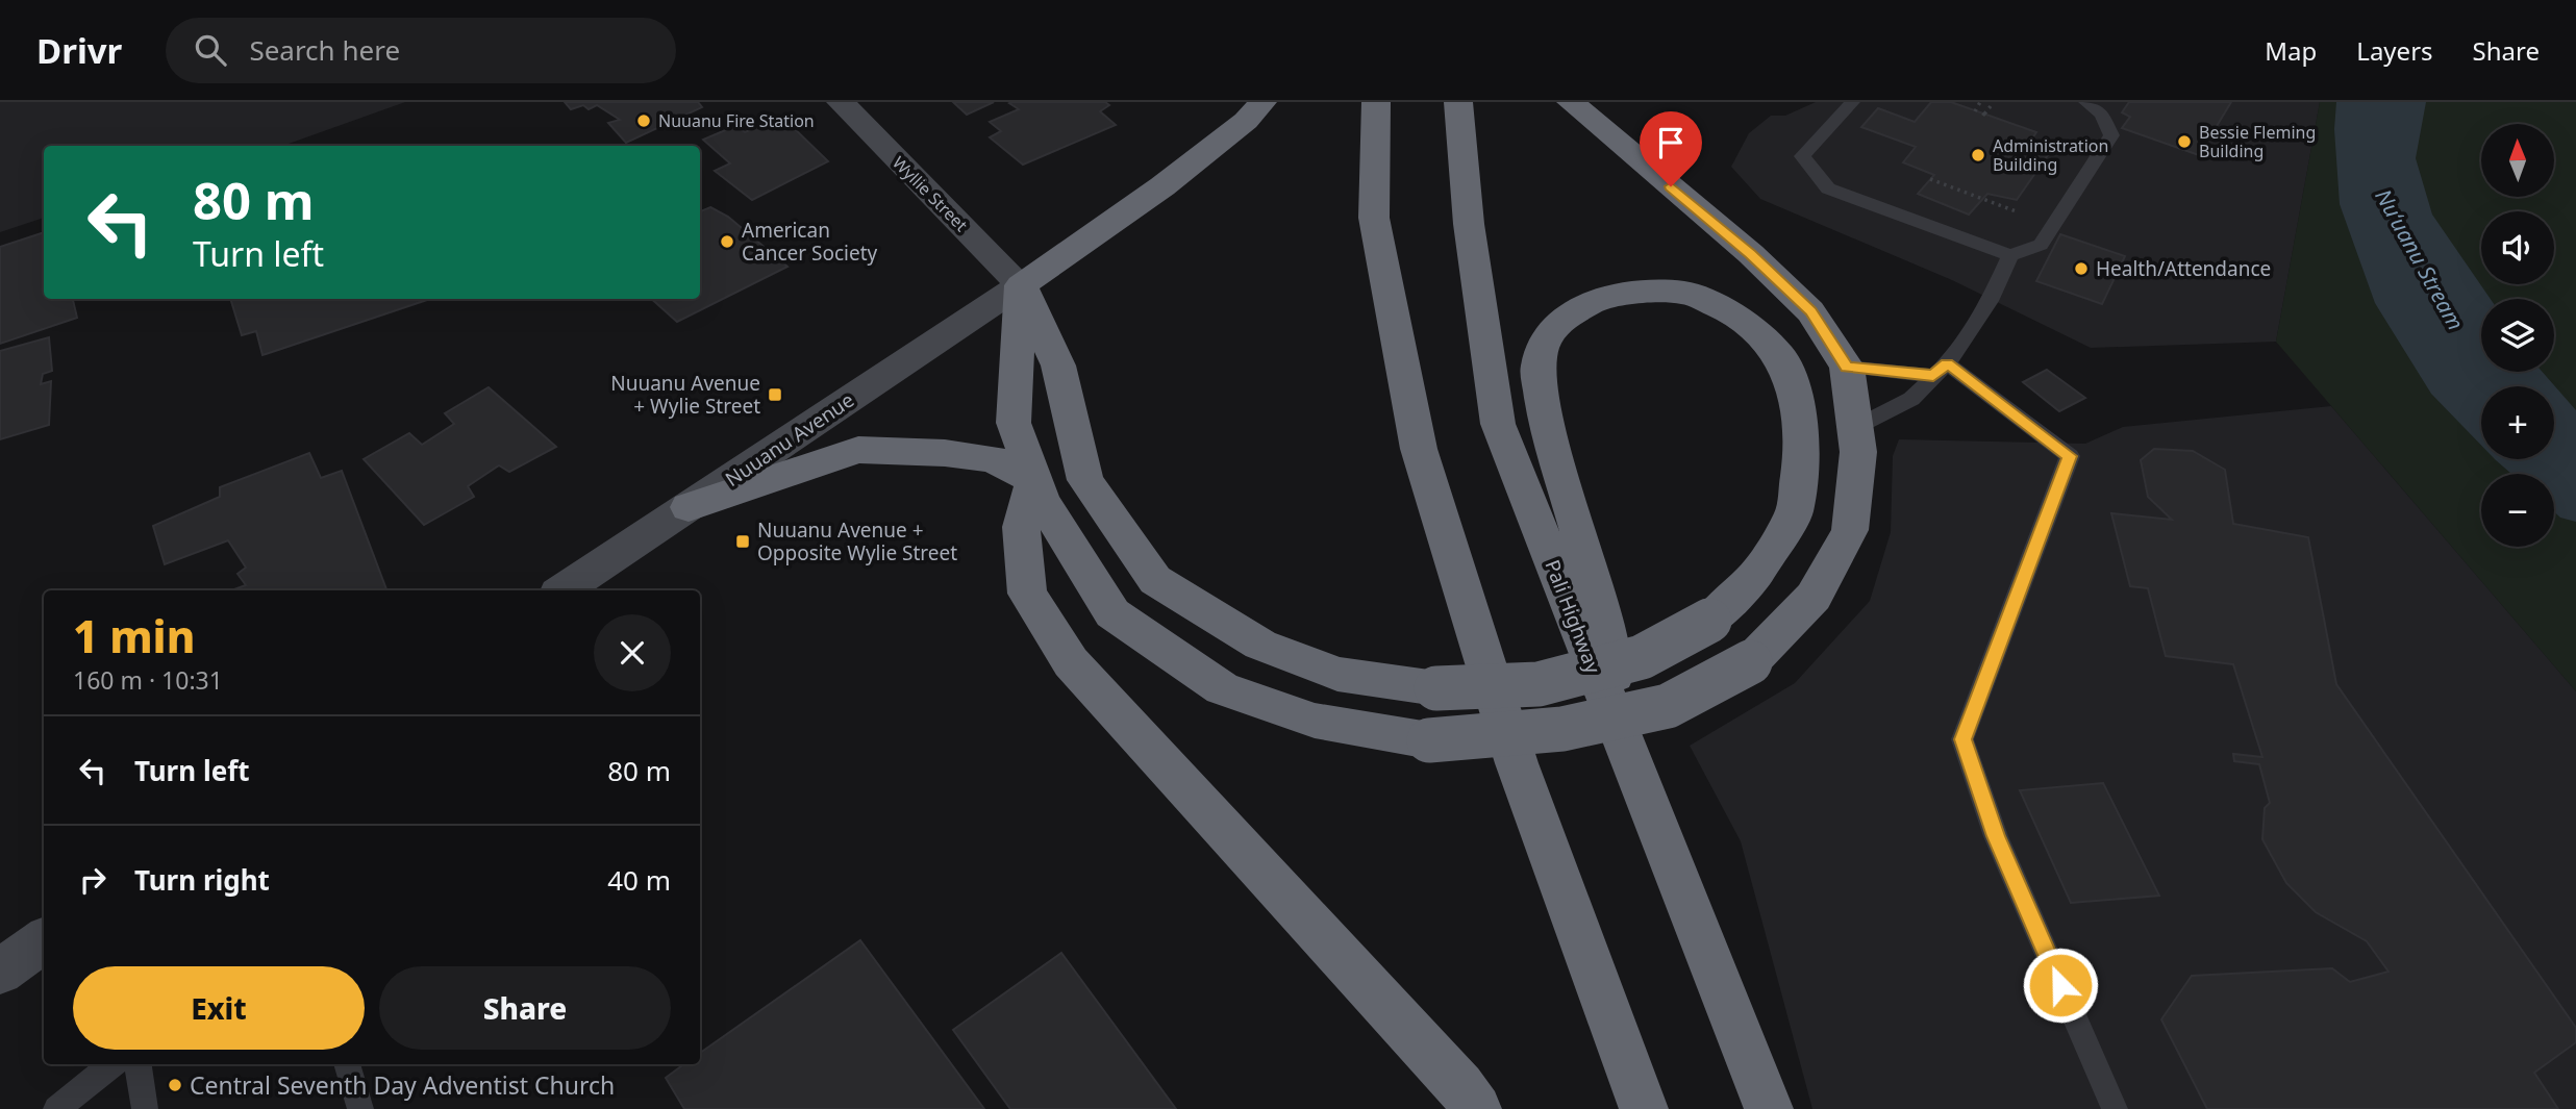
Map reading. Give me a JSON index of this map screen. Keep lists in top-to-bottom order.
{
  "streets": {
    "highway": ["Pali Highway"],
    "main road": ["Wyllie Street", "Nuuanu Avenue"]
  },
  "crossings": [
    ["Wyllie Street", "Nuuanu Avenue"]
  ],
  "water": ["Nuʻuanu Stream"],
  "places": {
    "other": [
      "Nuuanu Fire Station",
      "Bessie Fleming Building",
      "Administration Building",
      "American Cancer Society",
      "Health/Attendance",
      "Central Seventh Day Adventist Church"
    ],
    "transit": ["Nuuanu Avenue + Wylie Street", "Nuuanu Avenue + Opposite Wylie Street"]
  },
  "north": "top",
  "page": {
    "header": "Drivr",
    "search": "Search here",
    "nav": ["Map", "Layers", "Share"],
    "map_buttons": ["+", "−"],
    "turn": ["80 m", "Turn left"],
    "heading": ["1 min", "160 m · 10:31"],
    "list": [
      {
        "name": "Turn left",
        "value": "80 m"
      },
      {
        "name": "Turn right",
        "value": "40 m"
      }
    ],
    "buttons": ["Exit", "Share"]
  }
}
